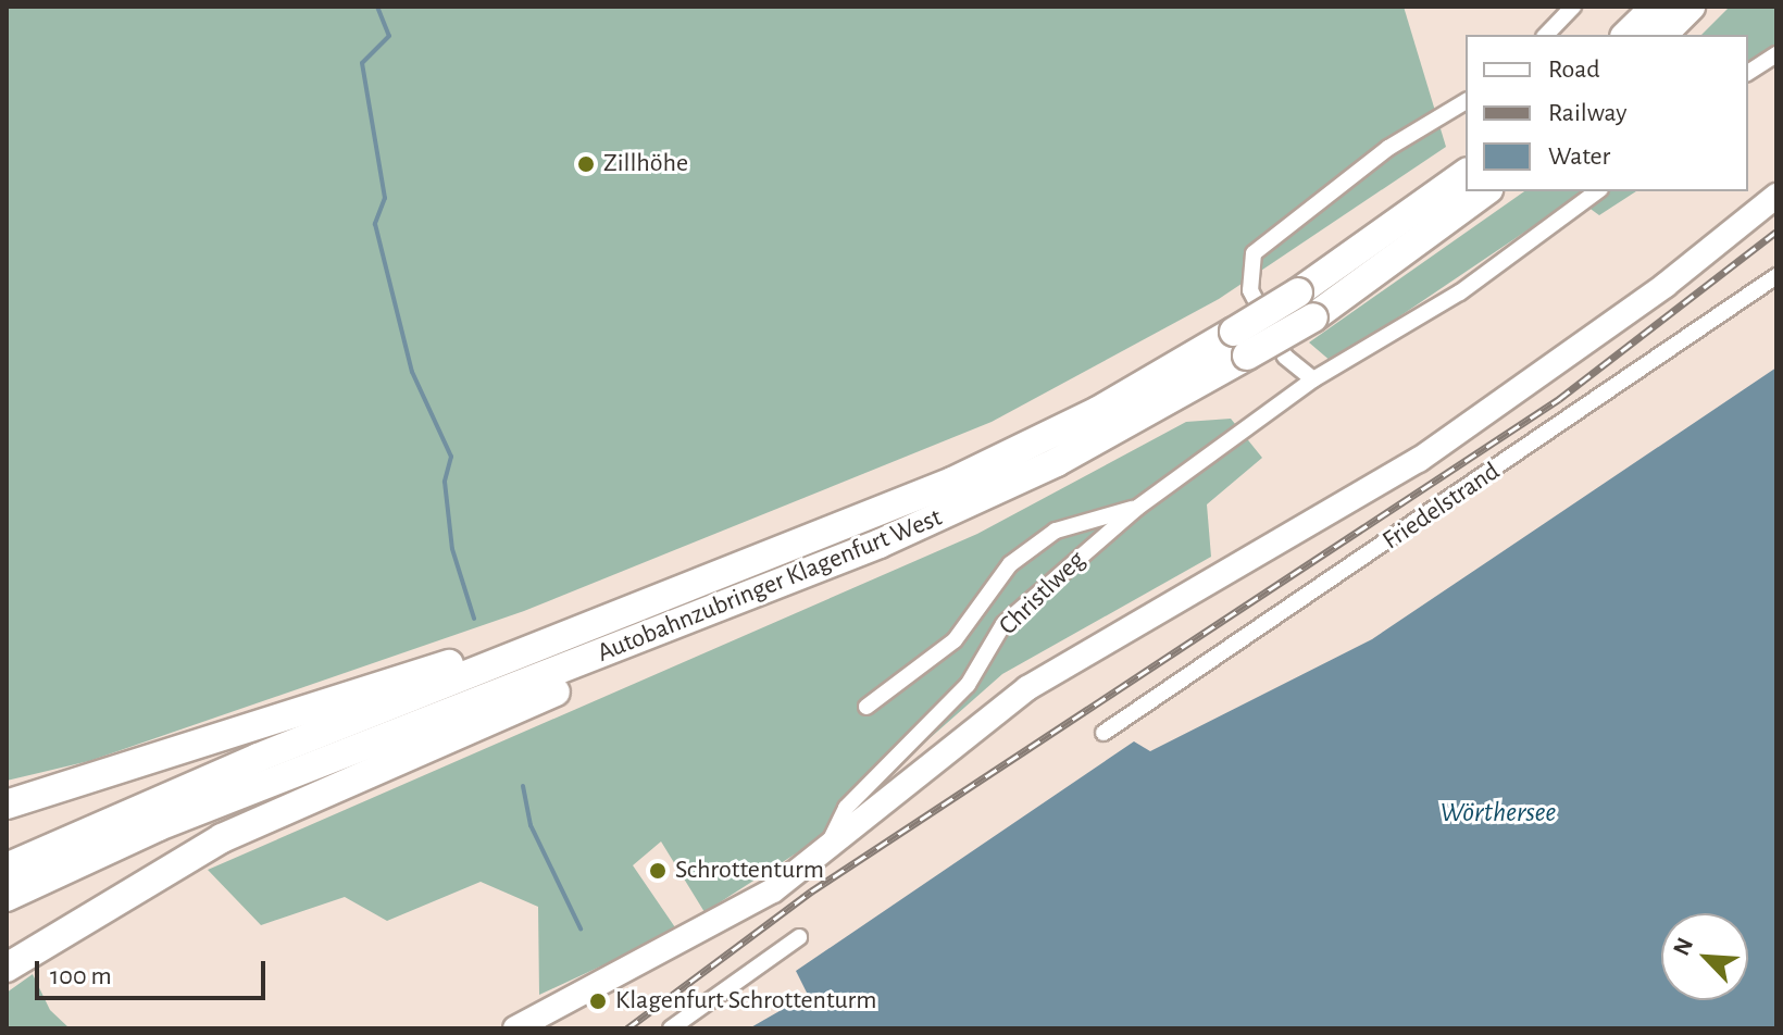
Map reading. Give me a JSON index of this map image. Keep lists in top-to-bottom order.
{
  "streets": {
    "highway": ["Autobahnzubringer Klagenfurt West"],
    "street": ["Friedelstrand", "Christlweg"]
  },
  "water": ["Wörthersee"],
  "places": ["Zillhöhe", "Schrottenturm", "Klagenfurt Schrottenturm"],
  "legend": ["Road", "Railway", "Water"],
  "scale_bar": "100 m",
  "north": "top left"
}
